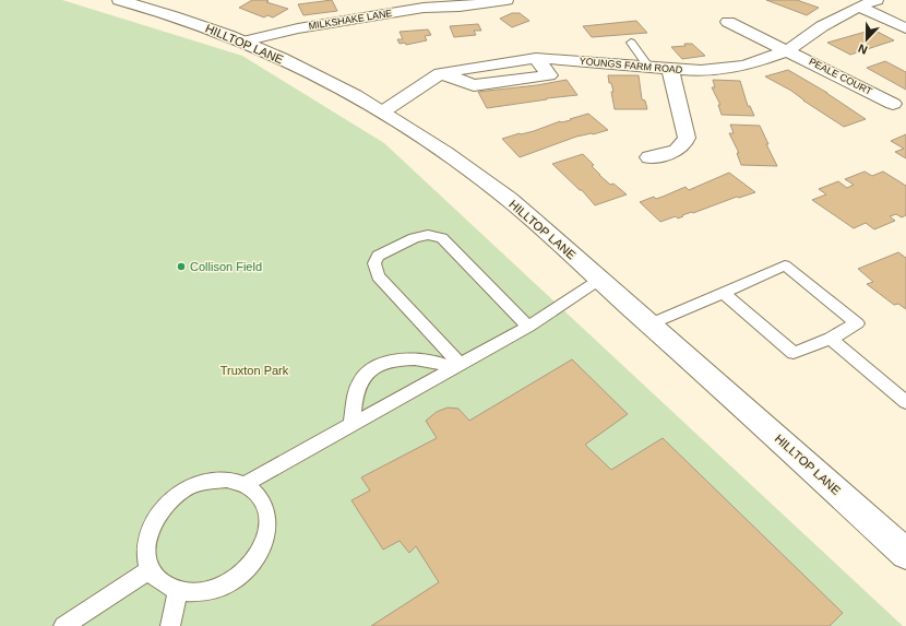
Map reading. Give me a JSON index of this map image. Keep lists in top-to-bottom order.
{
  "streets": {
    "street": [
      "MILKSHAKE LANE",
      "HILLTOP LANE",
      "YOUNGS FARM ROAD",
      "PEALE COURT"
    ]
  },
  "crossings": [
    ["MILKSHAKE LANE", "HILLTOP LANE"],
    ["HILLTOP LANE", "YOUNGS FARM ROAD"],
    ["YOUNGS FARM ROAD", "PEALE COURT"]
  ],
  "parks": ["Truxton Park"],
  "places": ["Collison Field"],
  "north": "bottom"
}
